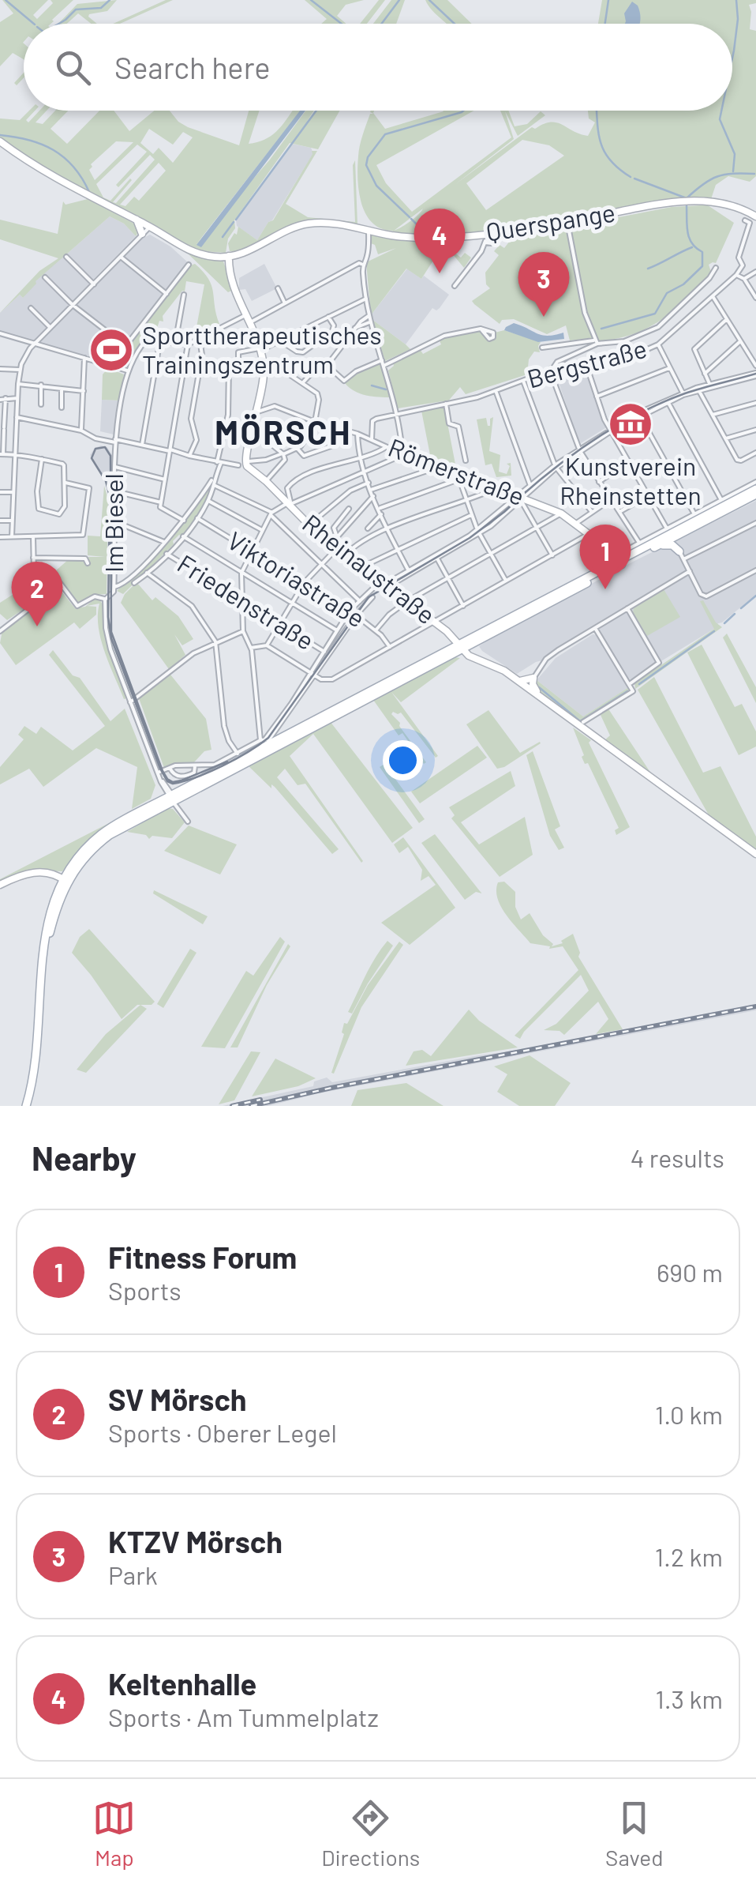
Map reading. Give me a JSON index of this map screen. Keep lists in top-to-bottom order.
{
  "streets": {
    "main road": ["Querspange", "Römerstraße", "Rheinaustraße"],
    "street": [
      "Bergstraße",
      "Im Biesel",
      "Viktoriastraße",
      "Friedenstraße"
    ]
  },
  "districts": ["MÖRSCH"],
  "places": {
    "sports": ["Sporttherapeutisches Trainingszentrum"],
    "museum": ["Kunstverein Rheinstetten"]
  },
  "page": {
    "search": "Search here",
    "pins": [
      "4",
      "3",
      "1",
      "2"
    ],
    "heading": ["Nearby", "4 results"],
    "list": [
      {
        "mark": "1",
        "name": "Fitness Forum",
        "note": "Sports",
        "value": "690 m"
      },
      {
        "mark": "2",
        "name": "SV Mörsch",
        "note": "Sports · Oberer Legel",
        "value": "1.0 km"
      },
      {
        "mark": "3",
        "name": "KTZV Mörsch",
        "note": "Park",
        "value": "1.2 km"
      },
      {
        "mark": "4",
        "name": "Keltenhalle",
        "note": "Sports · Am Tummelplatz",
        "value": "1.3 km"
      }
    ],
    "nav": ["Map", "Directions", "Saved"]
  }
}
